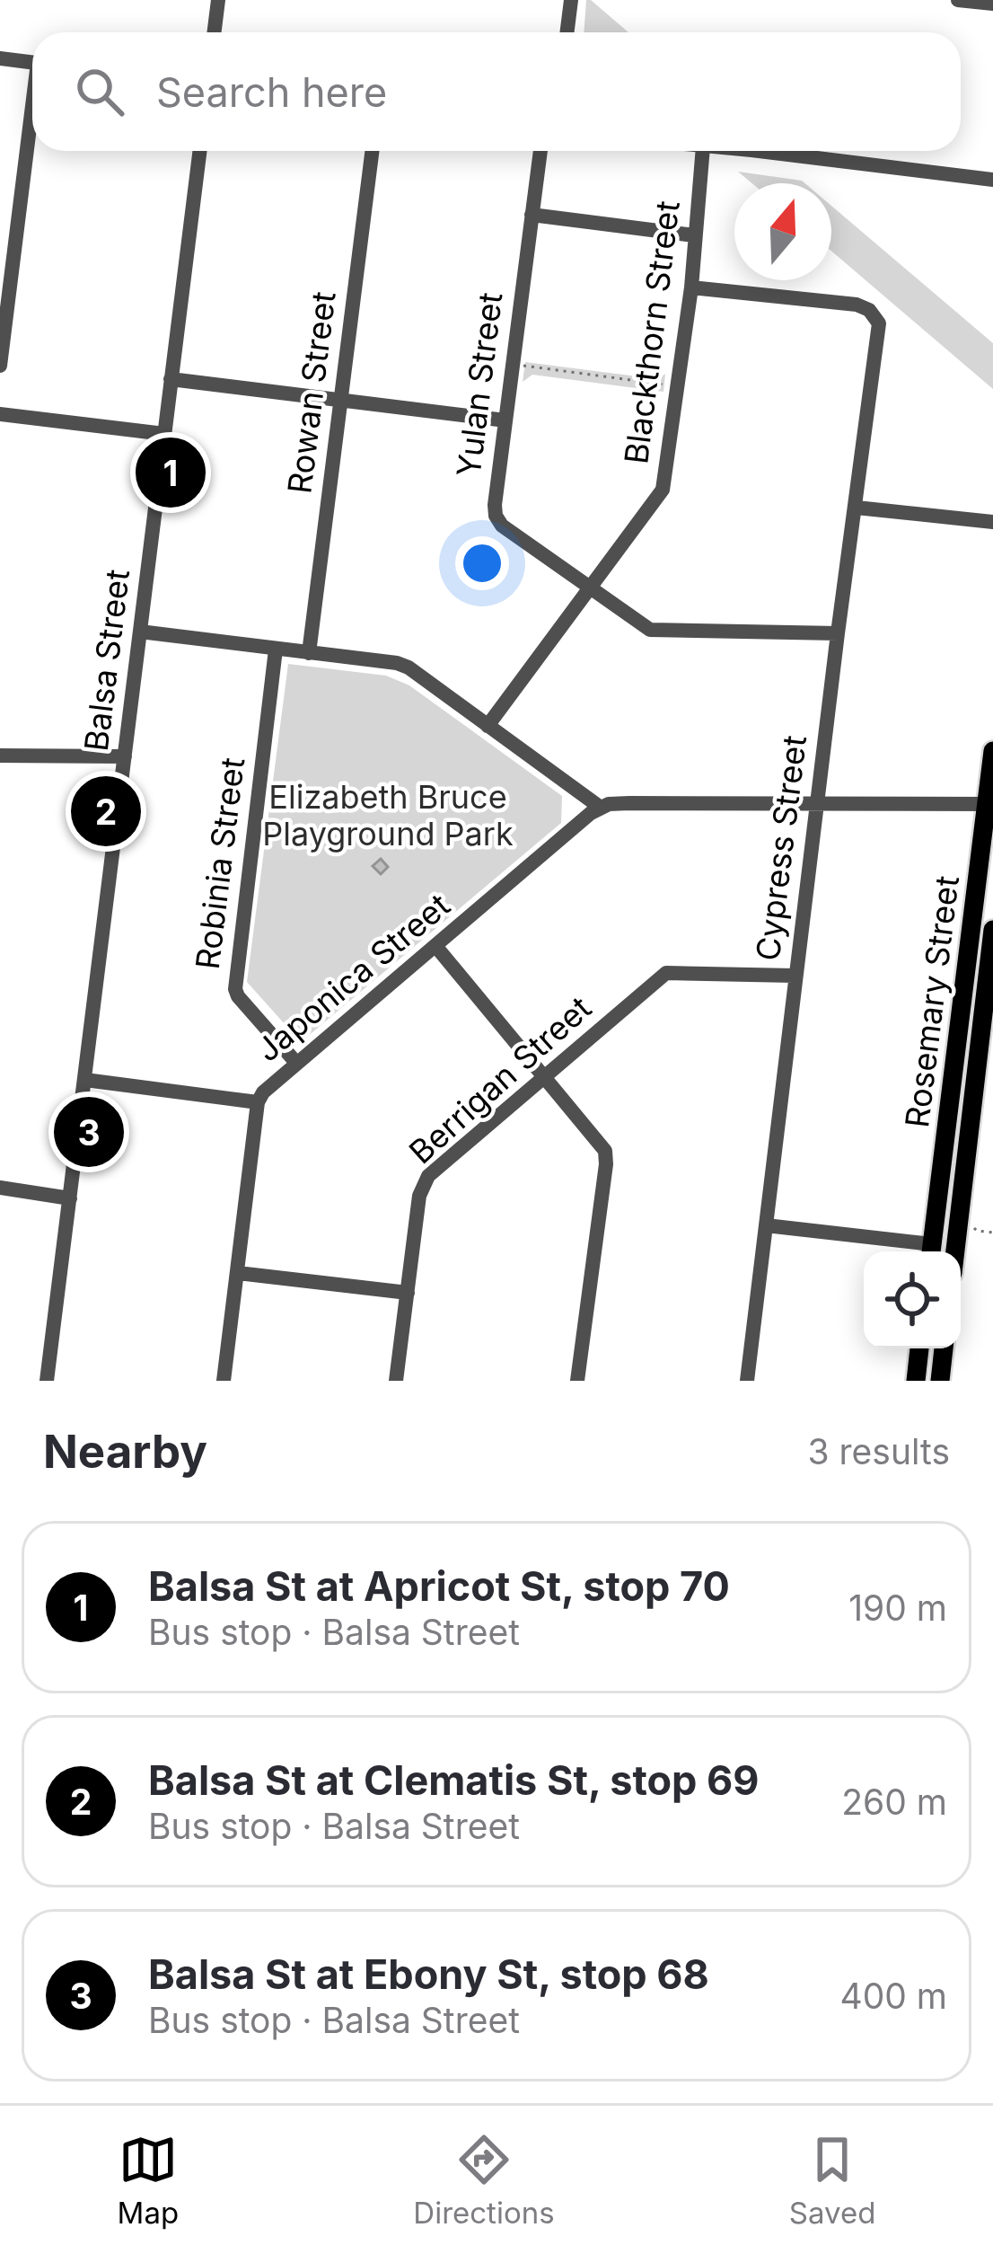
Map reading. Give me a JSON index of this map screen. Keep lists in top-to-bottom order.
{
  "streets": {
    "main road": ["Rosemary Street"],
    "street": [
      "Blackthorn Street",
      "Yulan Street",
      "Rowan Street",
      "Balsa Street",
      "Cypress Street",
      "Robinia Street",
      "Japonica Street",
      "Berrigan Street"
    ]
  },
  "crossings": [
    ["Blackthorn Street", "Yulan Street"],
    ["Blackthorn Street", "Cypress Street"],
    ["Yulan Street", "Cypress Street"],
    ["Cypress Street", "Berrigan Street"],
    ["Robinia Street", "Japonica Street"]
  ],
  "parks": ["Elizabeth Bruce Playground Park"],
  "north": "top",
  "page": {
    "search": "Search here",
    "pins": ["1", "2", "3"],
    "heading": ["Nearby", "3 results"],
    "list": [
      {
        "mark": "1",
        "name": "Balsa St at Apricot St, stop 70",
        "note": "Bus stop · Balsa Street",
        "value": "190 m"
      },
      {
        "mark": "2",
        "name": "Balsa St at Clematis St, stop 69",
        "note": "Bus stop · Balsa Street",
        "value": "260 m"
      },
      {
        "mark": "3",
        "name": "Balsa St at Ebony St, stop 68",
        "note": "Bus stop · Balsa Street",
        "value": "400 m"
      }
    ],
    "nav": ["Map", "Directions", "Saved"]
  }
}
